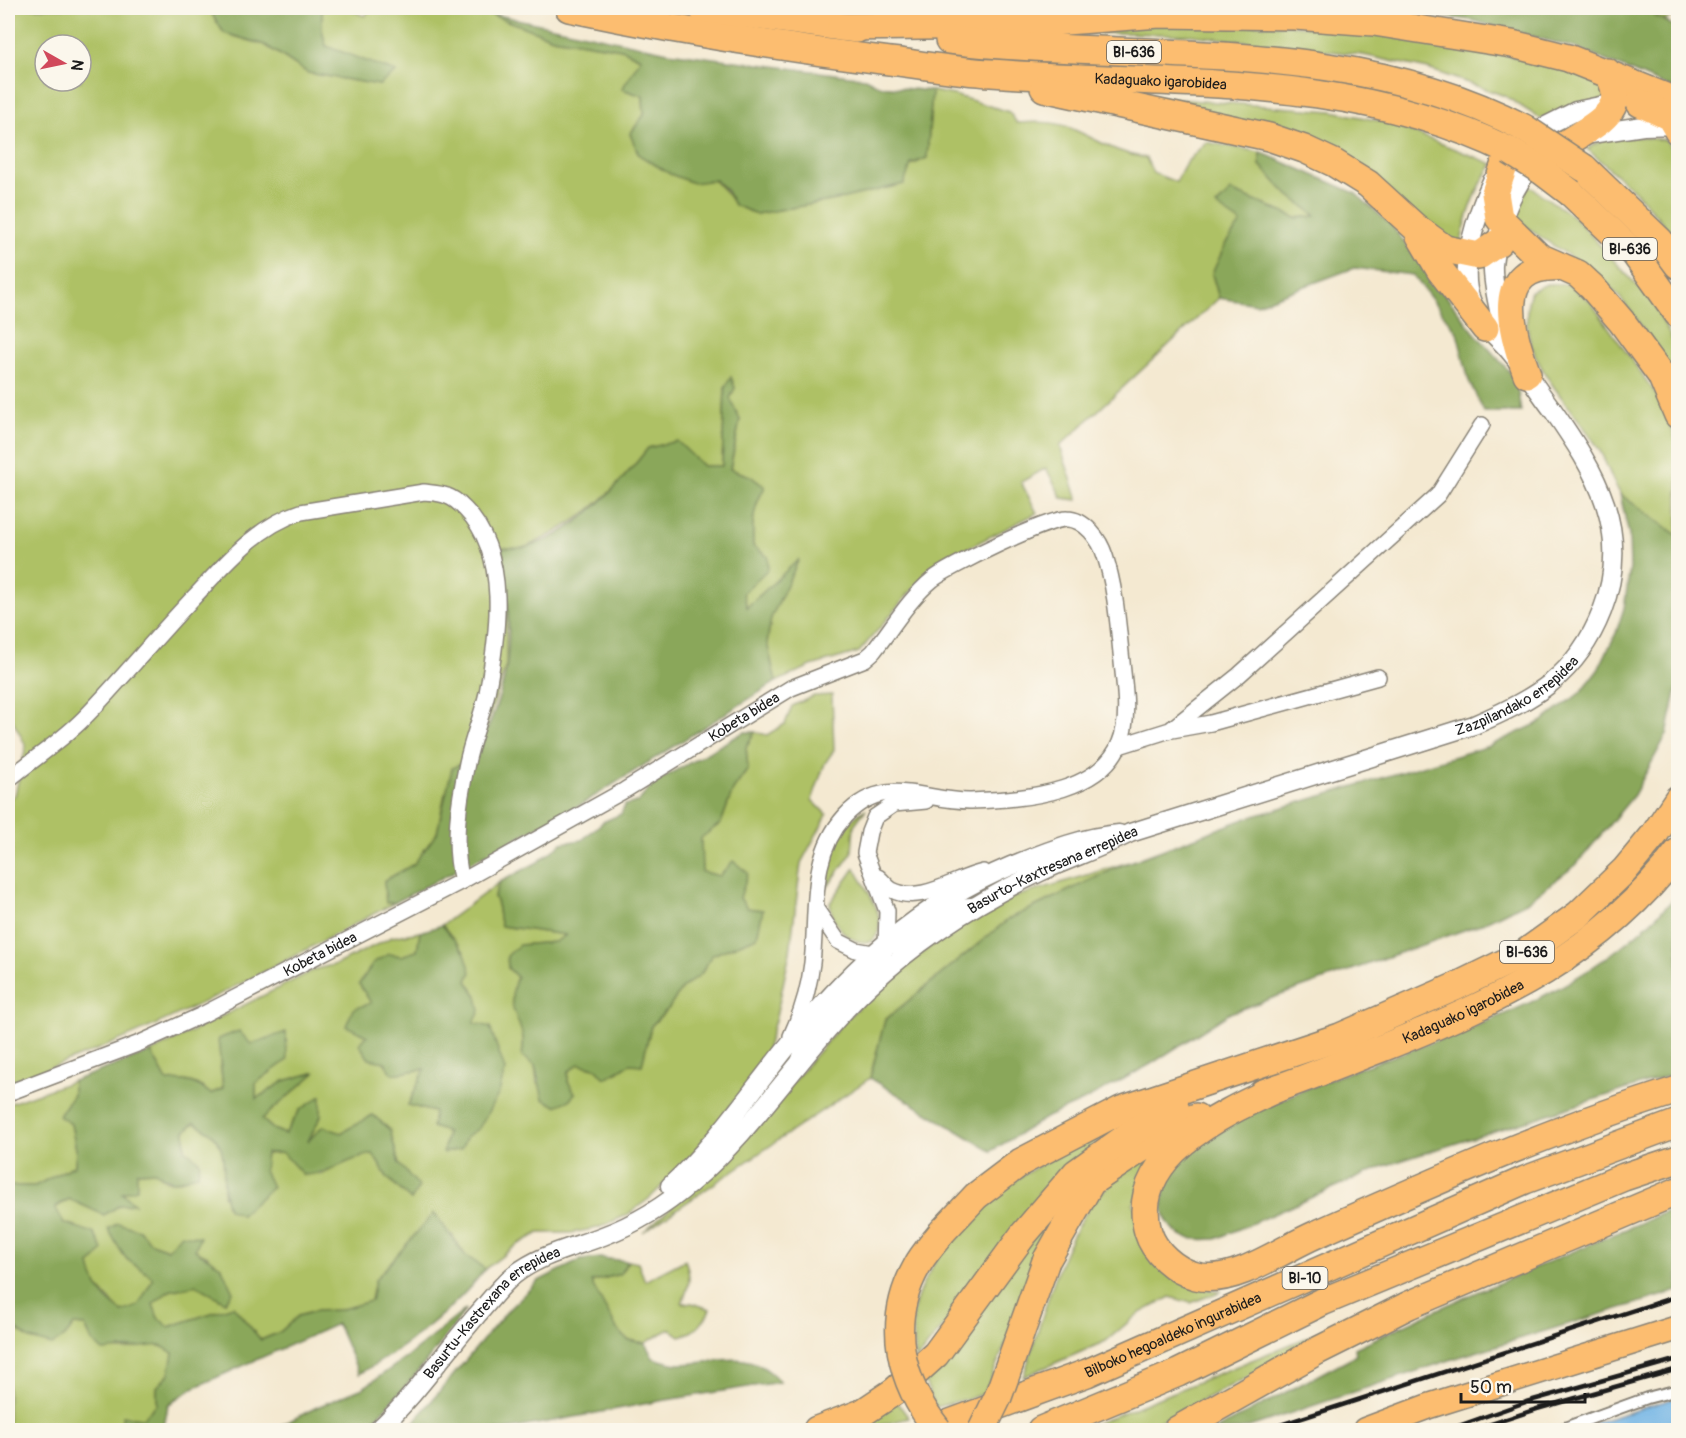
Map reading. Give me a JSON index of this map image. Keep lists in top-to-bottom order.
{
  "streets": {
    "highway": [
      "BI-636",
      "Kadaguako igarobidea",
      "BI-10",
      "Bilboko hegoaldeko ingurabidea"
    ],
    "street": [
      "Zazpilandako errepidea",
      "Kobeta bidea",
      "Basurto-Kaxtresana errepidea",
      "Basurtu-Kastrexana errepidea"
    ]
  },
  "crossings": [
    ["BI-636", "Kadaguako igarobidea"],
    ["Kadaguako igarobidea", "Zazpilandako errepidea"],
    ["Zazpilandako errepidea", "Basurto-Kaxtresana errepidea"],
    ["Basurto-Kaxtresana errepidea", "Basurtu-Kastrexana errepidea"]
  ],
  "scale_bar": "50 m",
  "north": "right"
}
